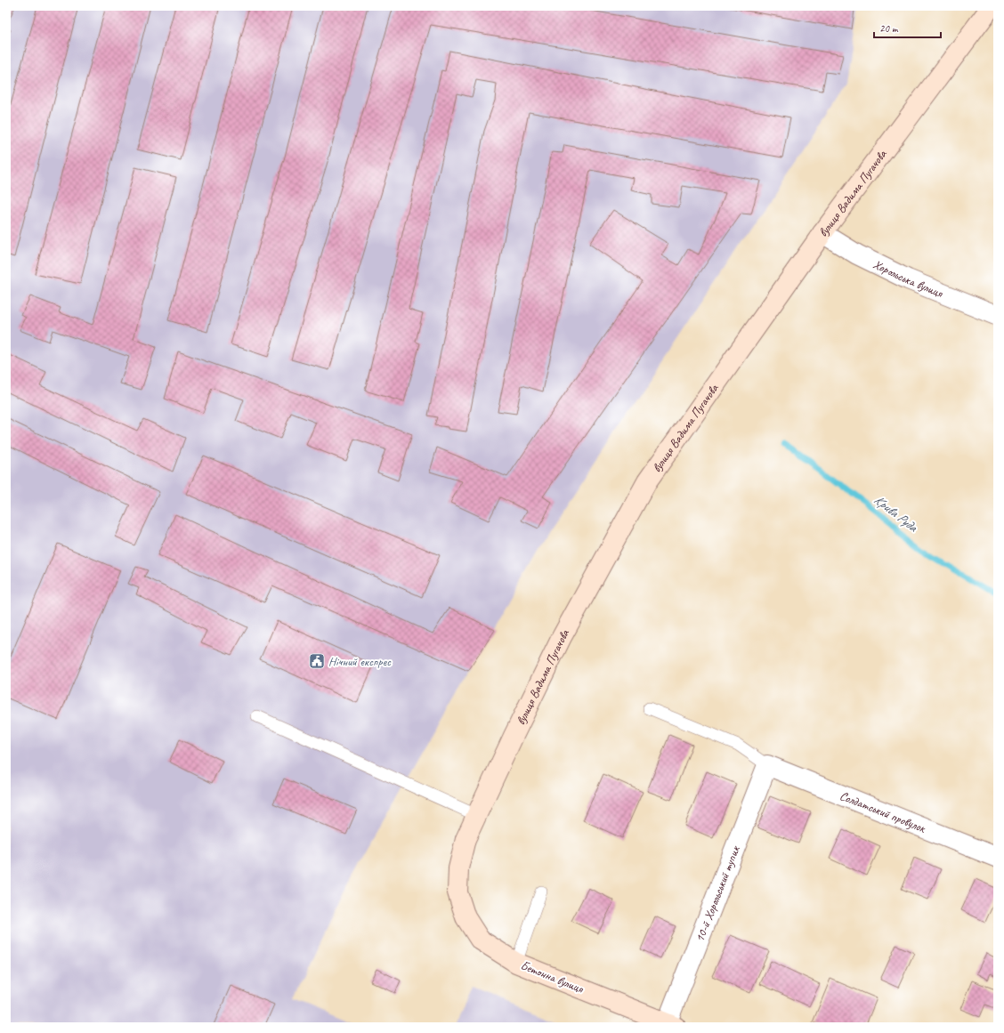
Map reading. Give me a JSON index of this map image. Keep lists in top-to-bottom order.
{
  "streets": {
    "street": [
      "вулиця Вадима Пугачова",
      "Хорольська вулиця",
      "Солдатський провулок",
      "10-й Хорольський тупик",
      "Бетонна вулиця"
    ]
  },
  "crossings": [
    ["вулиця Вадима Пугачова", "Хорольська вулиця"],
    ["вулиця Вадима Пугачова", "Бетонна вулиця"],
    ["Солдатський провулок", "10-й Хорольський тупик"],
    ["10-й Хорольський тупик", "Бетонна вулиця"]
  ],
  "water": ["Крива Руда"],
  "places": {
    "public building": ["Нічний експрес"]
  },
  "scale_bar": "20 m"
}
